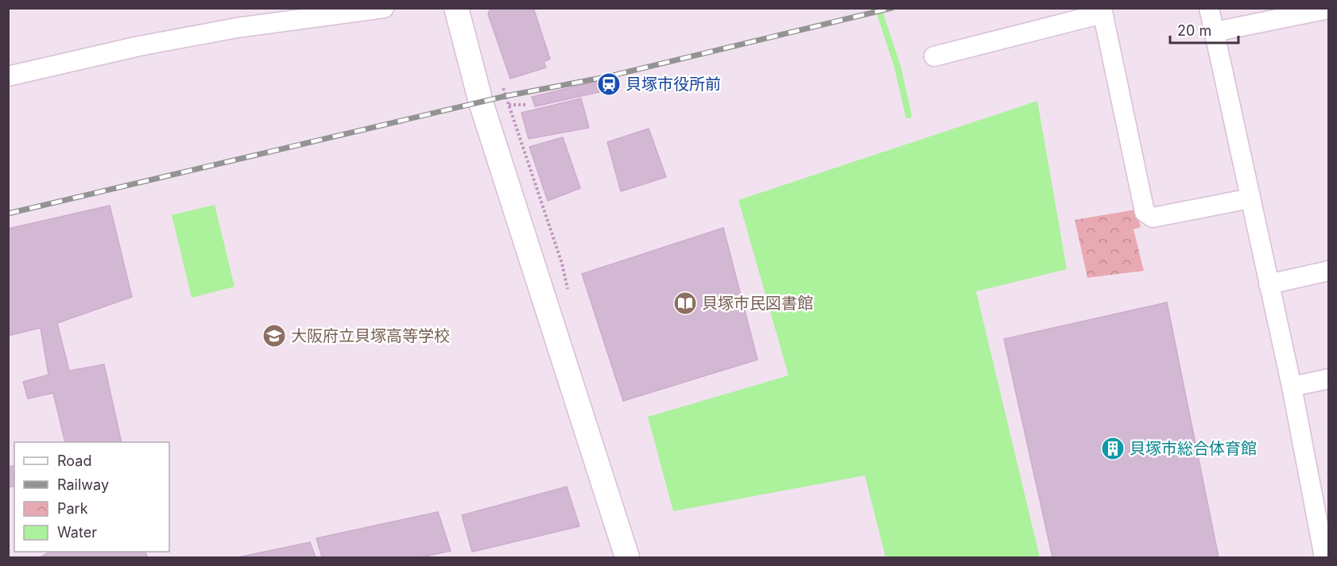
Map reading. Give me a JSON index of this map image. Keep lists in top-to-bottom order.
{
  "places": {
    "station": ["貝塚市役所前"],
    "library": ["貝塚市民図書館"],
    "school or university": ["大阪府立貝塚高等学校"],
    "building": ["貝塚市総合体育館"]
  },
  "legend": [
    "Road",
    "Railway",
    "Park",
    "Water"
  ],
  "scale_bar": "20 m"
}
